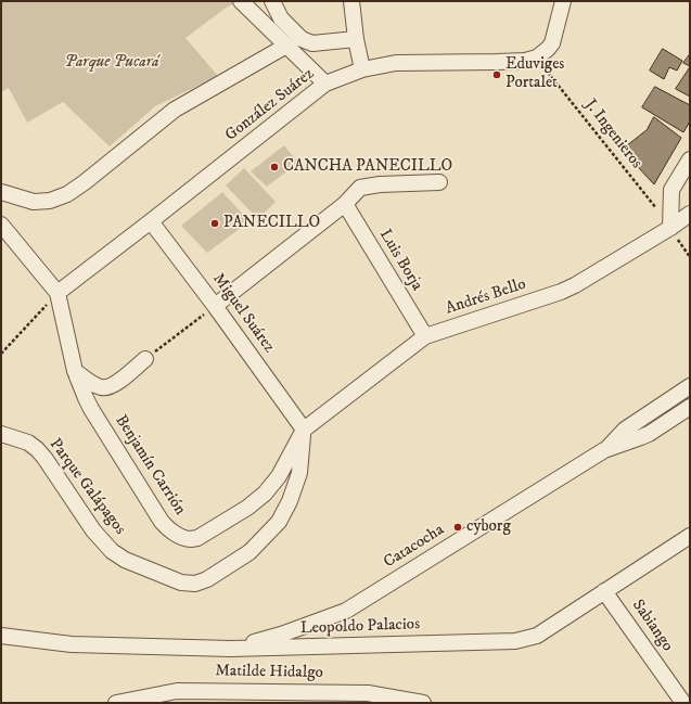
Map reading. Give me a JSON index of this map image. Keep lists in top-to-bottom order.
{
  "streets": {
    "street": [
      "González Suárez",
      "Luis Borja",
      "Andrés Bello",
      "Miguel Suárez",
      "Benjamín Carrión",
      "Parque Galápagos",
      "Catacocha",
      "Sabiango",
      "Leopoldo Palacios",
      "Matilde Hidalgo"
    ],
    "path": ["J. Ingenieros"]
  },
  "crossings": [
    ["González Suárez", "J. Ingenieros"],
    ["González Suárez", "Miguel Suárez"],
    ["González Suárez", "Benjamín Carrión"],
    ["J. Ingenieros", "Andrés Bello"],
    ["Luis Borja", "Andrés Bello"],
    ["Andrés Bello", "Miguel Suárez"],
    ["Andrés Bello", "Benjamín Carrión"],
    ["Andrés Bello", "Parque Galápagos"],
    ["Miguel Suárez", "Benjamín Carrión"],
    ["Miguel Suárez", "Parque Galápagos"],
    ["Benjamín Carrión", "Parque Galápagos"],
    ["Catacocha", "Leopoldo Palacios"],
    ["Sabiango", "Leopoldo Palacios"]
  ],
  "parks": ["Parque Pucará"],
  "places": [
    "Eduviges Portalet",
    "CANCHA PANECILLO",
    "PANECILLO",
    "cyborg"
  ]
}
